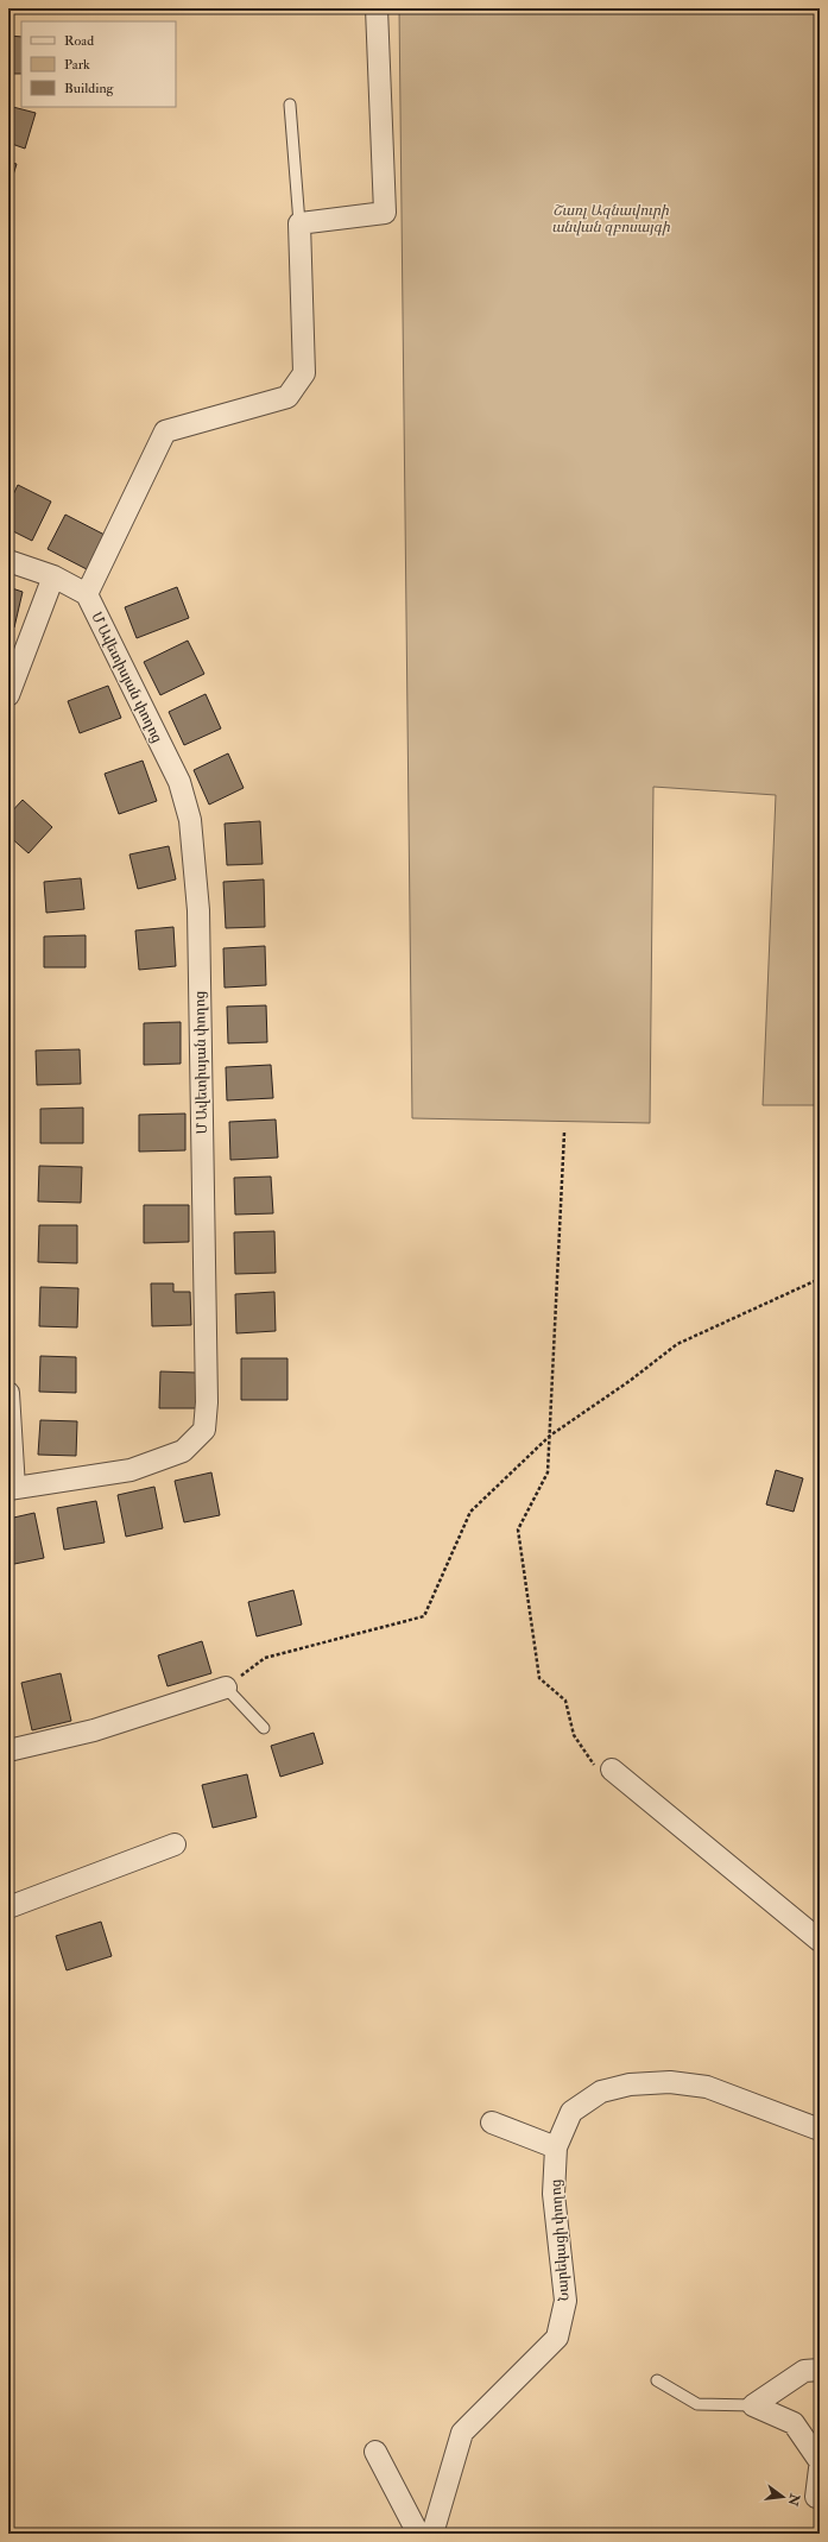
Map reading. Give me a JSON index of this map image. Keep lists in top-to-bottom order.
{
  "streets": {
    "street": ["Մ Ավետիսյան փողոց", "Նարեկացի փողոց"]
  },
  "parks": ["Շառլ Ազնավուրի անվան զբոսայգի"],
  "legend": ["Road", "Park", "Building"],
  "north": "right"
}
